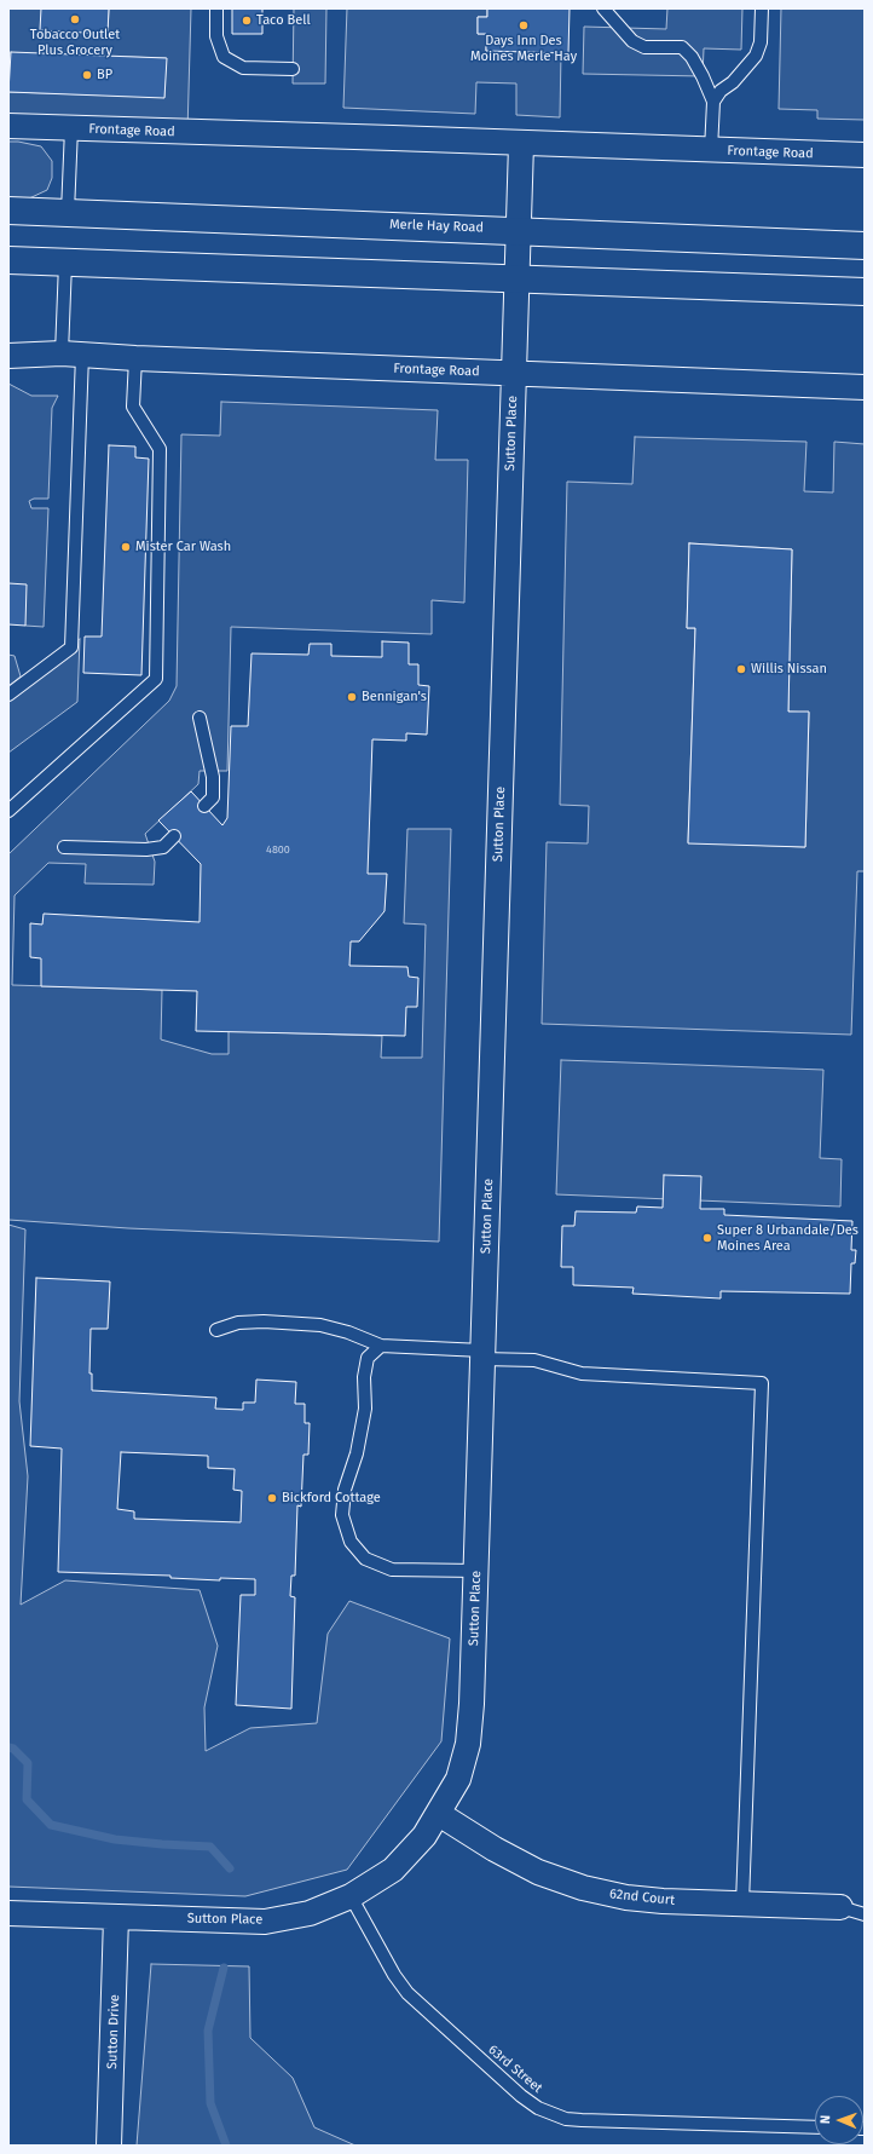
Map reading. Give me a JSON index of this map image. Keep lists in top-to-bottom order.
{
  "streets": {
    "main road": ["Merle Hay Road"],
    "street": [
      "Frontage Road",
      "Sutton Place",
      "62nd Court",
      "Sutton Drive"
    ],
    "lane": ["63rd Street"]
  },
  "crossings": [
    ["Frontage Road", "Sutton Place"],
    ["Merle Hay Road", "Sutton Place"],
    ["Sutton Place", "62nd Court"],
    ["Sutton Place", "Sutton Drive"],
    ["Sutton Place", "63rd Street"]
  ],
  "places": [
    "Tobacco Outlet Plus Grocery",
    "Taco Bell",
    "Days Inn Des Moines Merle Hay",
    "BP",
    "Mister Car Wash",
    "Willis Nissan",
    "Bennigan's",
    "Super 8 Urbandale/Des Moines Area",
    "Bickford Cottage"
  ],
  "house_numbers": ["4800"],
  "north": "left"
}
